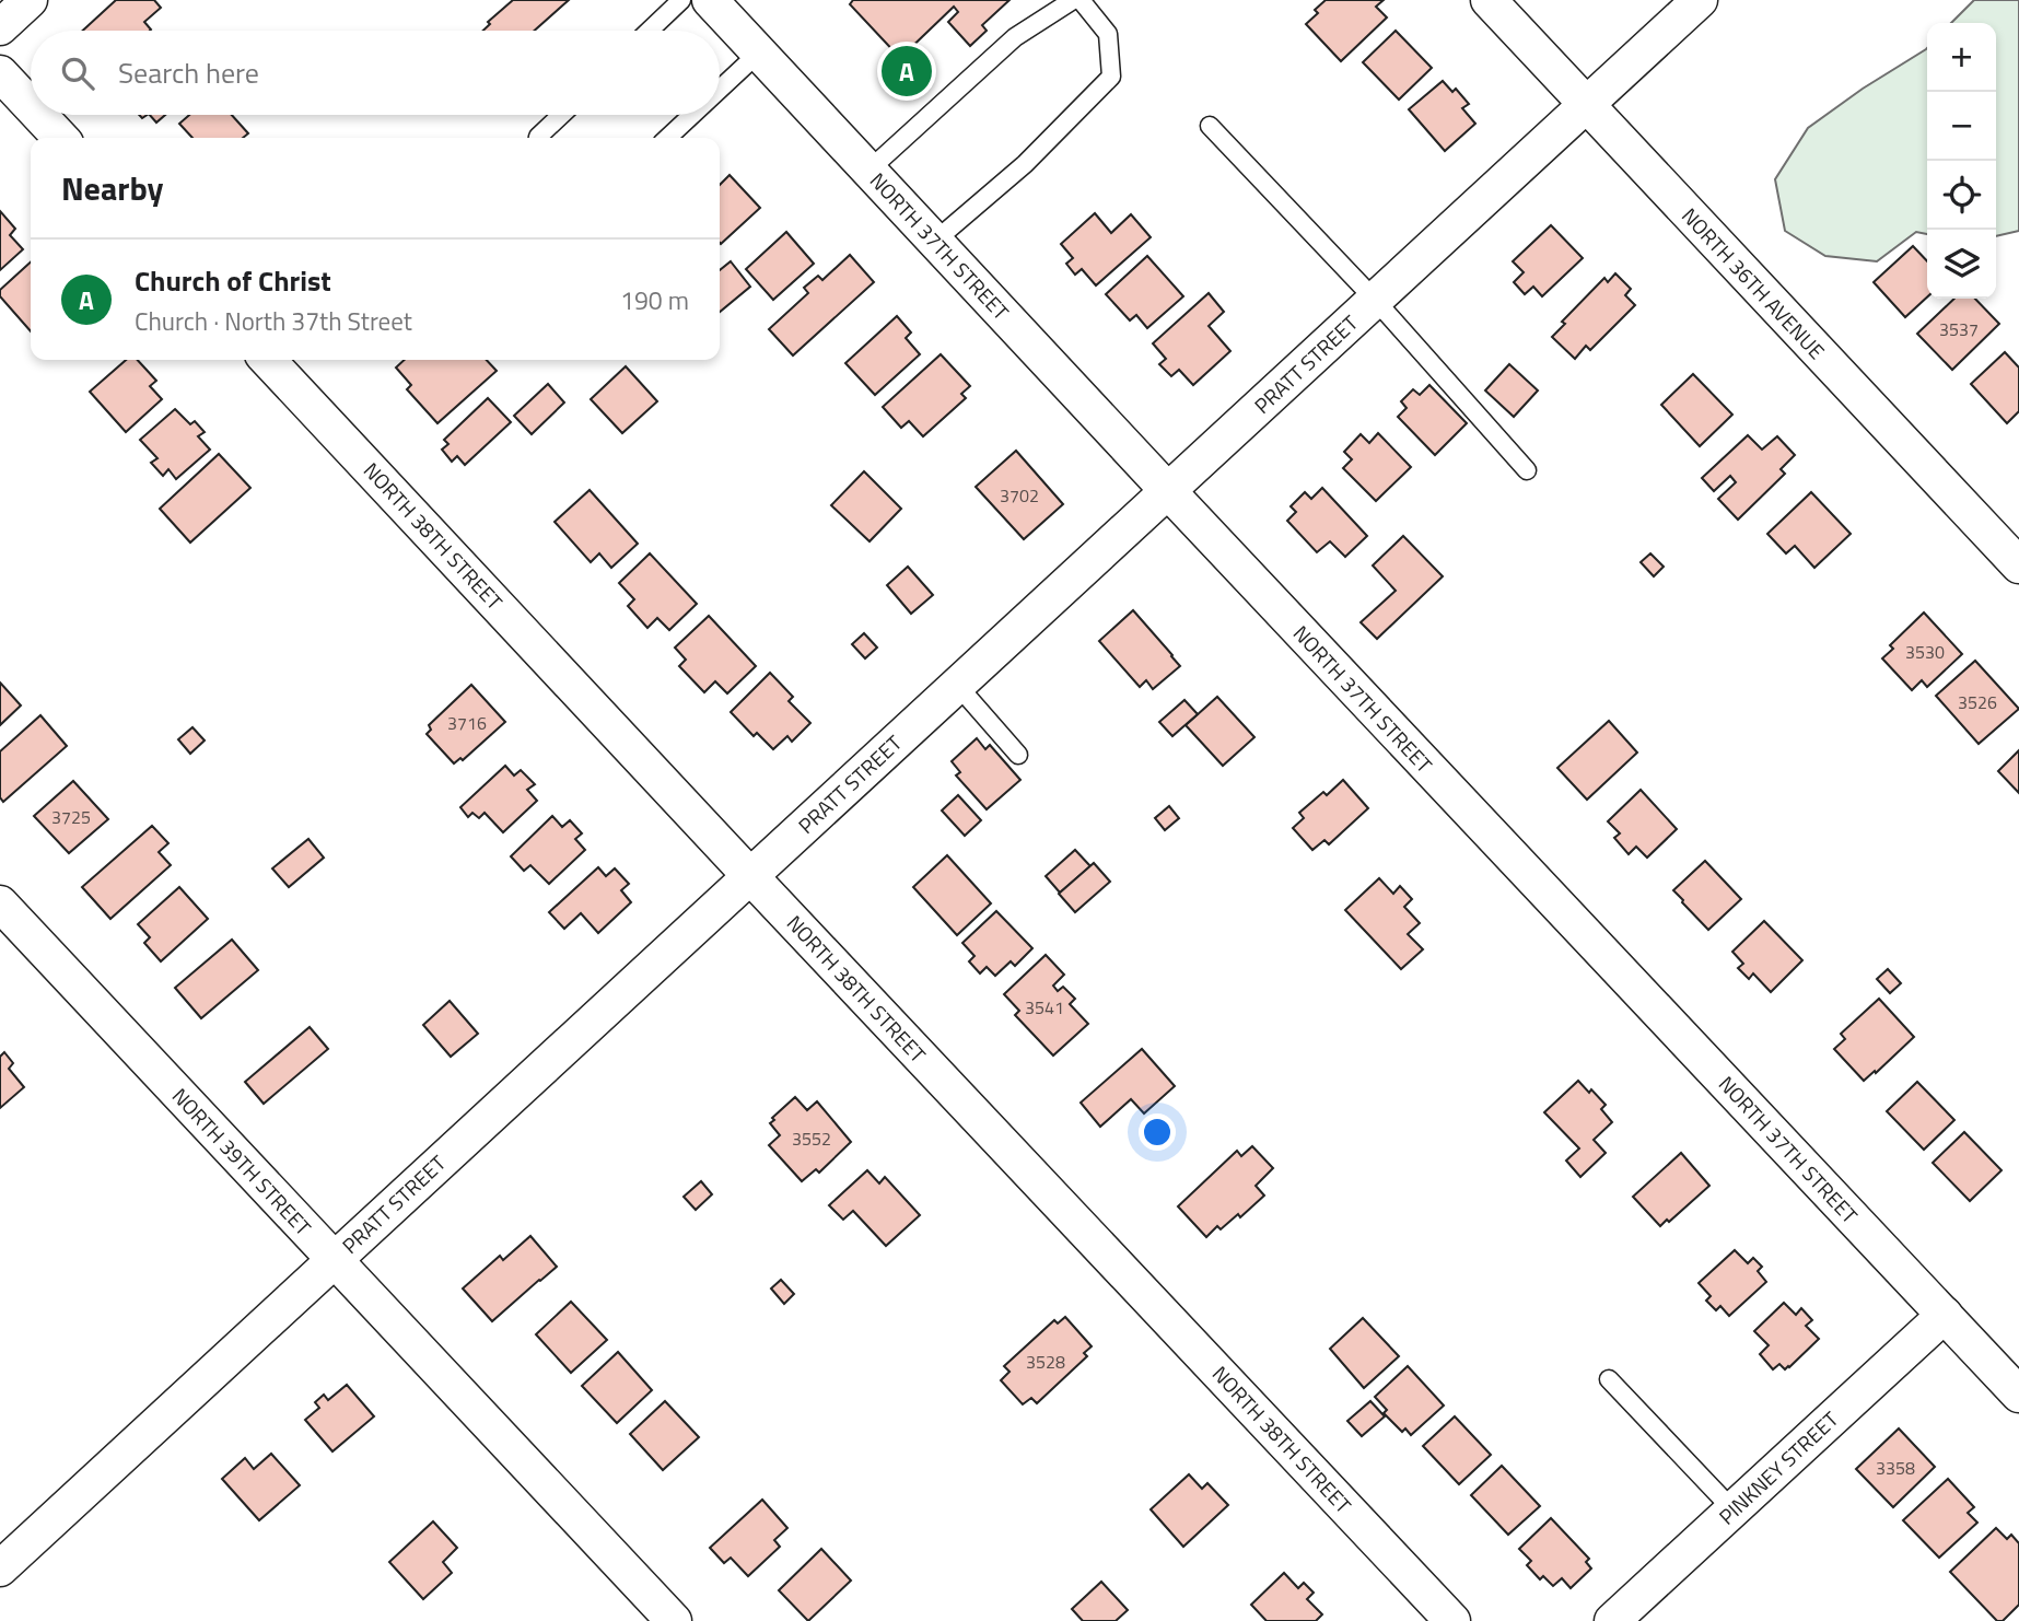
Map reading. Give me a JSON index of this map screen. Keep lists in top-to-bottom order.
{
  "streets": {
    "street": [
      "NORTH 37TH STREET",
      "NORTH 36TH AVENUE",
      "PRATT STREET",
      "NORTH 38TH STREET",
      "NORTH 39TH STREET",
      "PINKNEY STREET"
    ]
  },
  "crossings": [
    ["NORTH 37TH STREET", "PRATT STREET"],
    ["NORTH 37TH STREET", "PINKNEY STREET"],
    ["NORTH 36TH AVENUE", "PRATT STREET"],
    ["PRATT STREET", "NORTH 38TH STREET"],
    ["PRATT STREET", "NORTH 39TH STREET"]
  ],
  "house_numbers": [
    "3537",
    "3702",
    "3530",
    "3526",
    "3716",
    "3725",
    "3541",
    "3552",
    "3528",
    "3358"
  ],
  "page": {
    "map_buttons": ["+", "−"],
    "search": "Search here",
    "pins": "A",
    "heading": "Nearby",
    "list": [
      {
        "mark": "A",
        "name": "Church of Christ",
        "note": "Church · North 37th Street",
        "value": "190 m"
      }
    ]
  }
}
